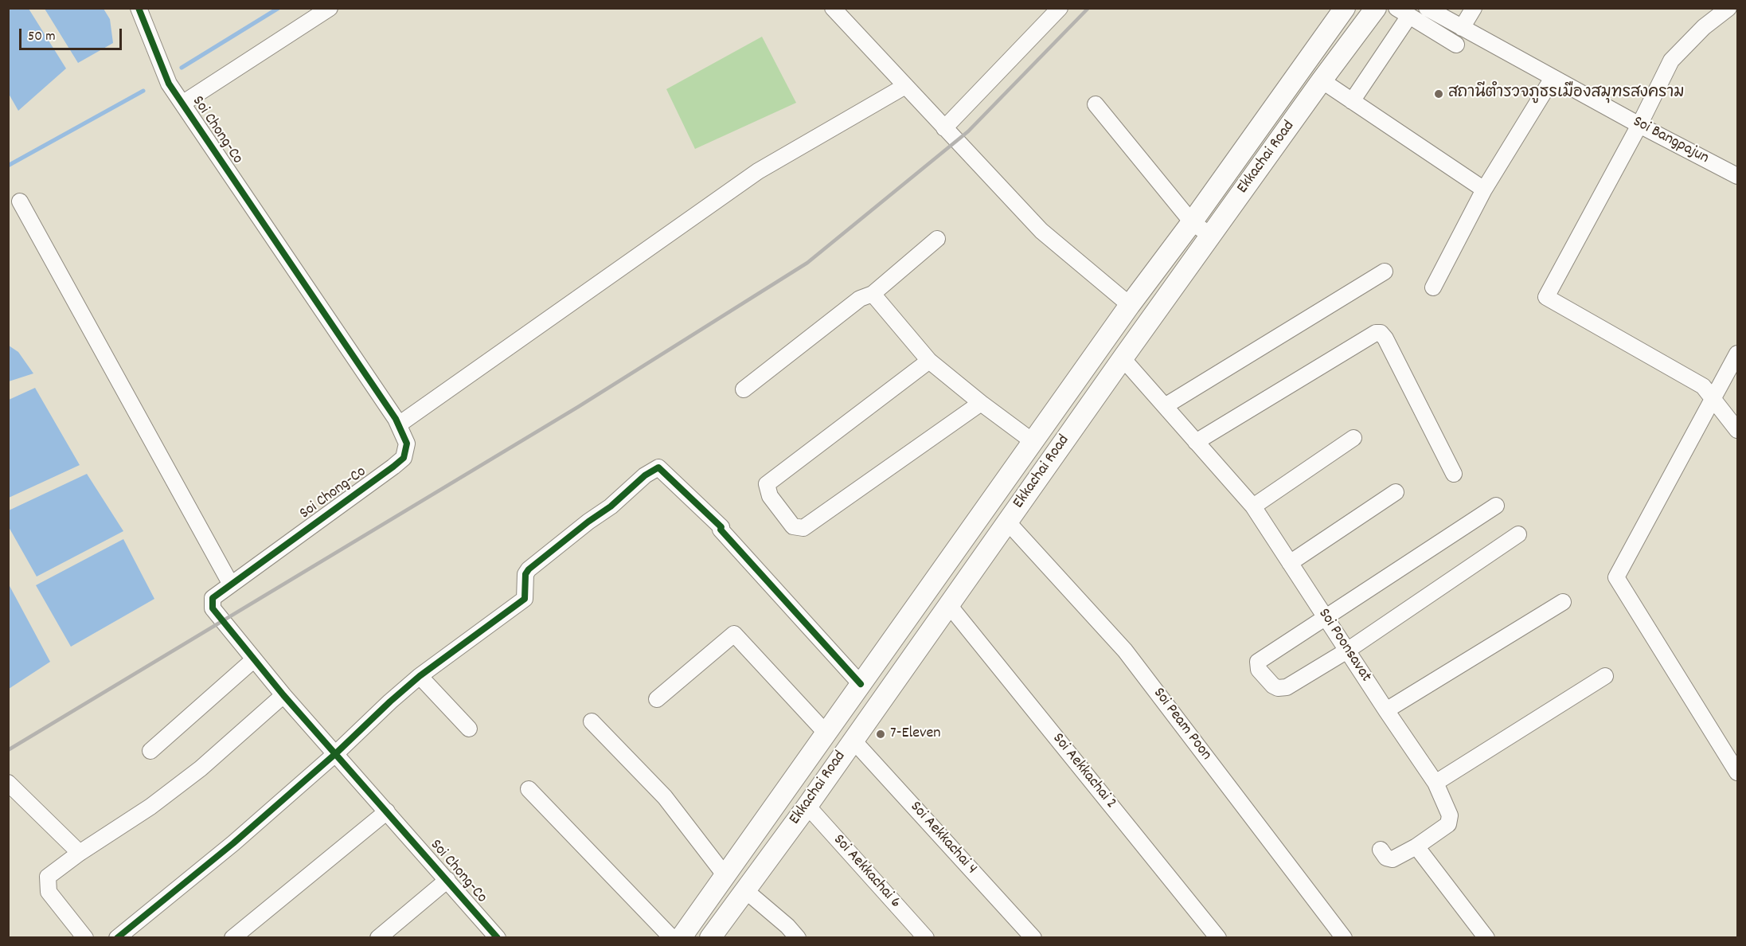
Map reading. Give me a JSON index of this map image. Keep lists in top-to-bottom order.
{
  "streets": {
    "main road": ["Ekkachai Road"],
    "street": [
      "Soi Chong-Co",
      "Soi Bangpajun",
      "Soi Poonsavat",
      "Soi Peam Poon",
      "Soi Aekkachai 2",
      "Soi Aekkachai 4",
      "Soi Aekkachai 6"
    ]
  },
  "crossings": [
    ["Ekkachai Road", "Soi Poonsavat"],
    ["Ekkachai Road", "Soi Peam Poon"],
    ["Ekkachai Road", "Soi Aekkachai 2"],
    ["Ekkachai Road", "Soi Aekkachai 4"],
    ["Ekkachai Road", "Soi Aekkachai 6"]
  ],
  "places": ["สถานีตำรวจภูธรเมืองสมุทรสงคราม", "7-Eleven"],
  "scale_bar": "50 m"
}
